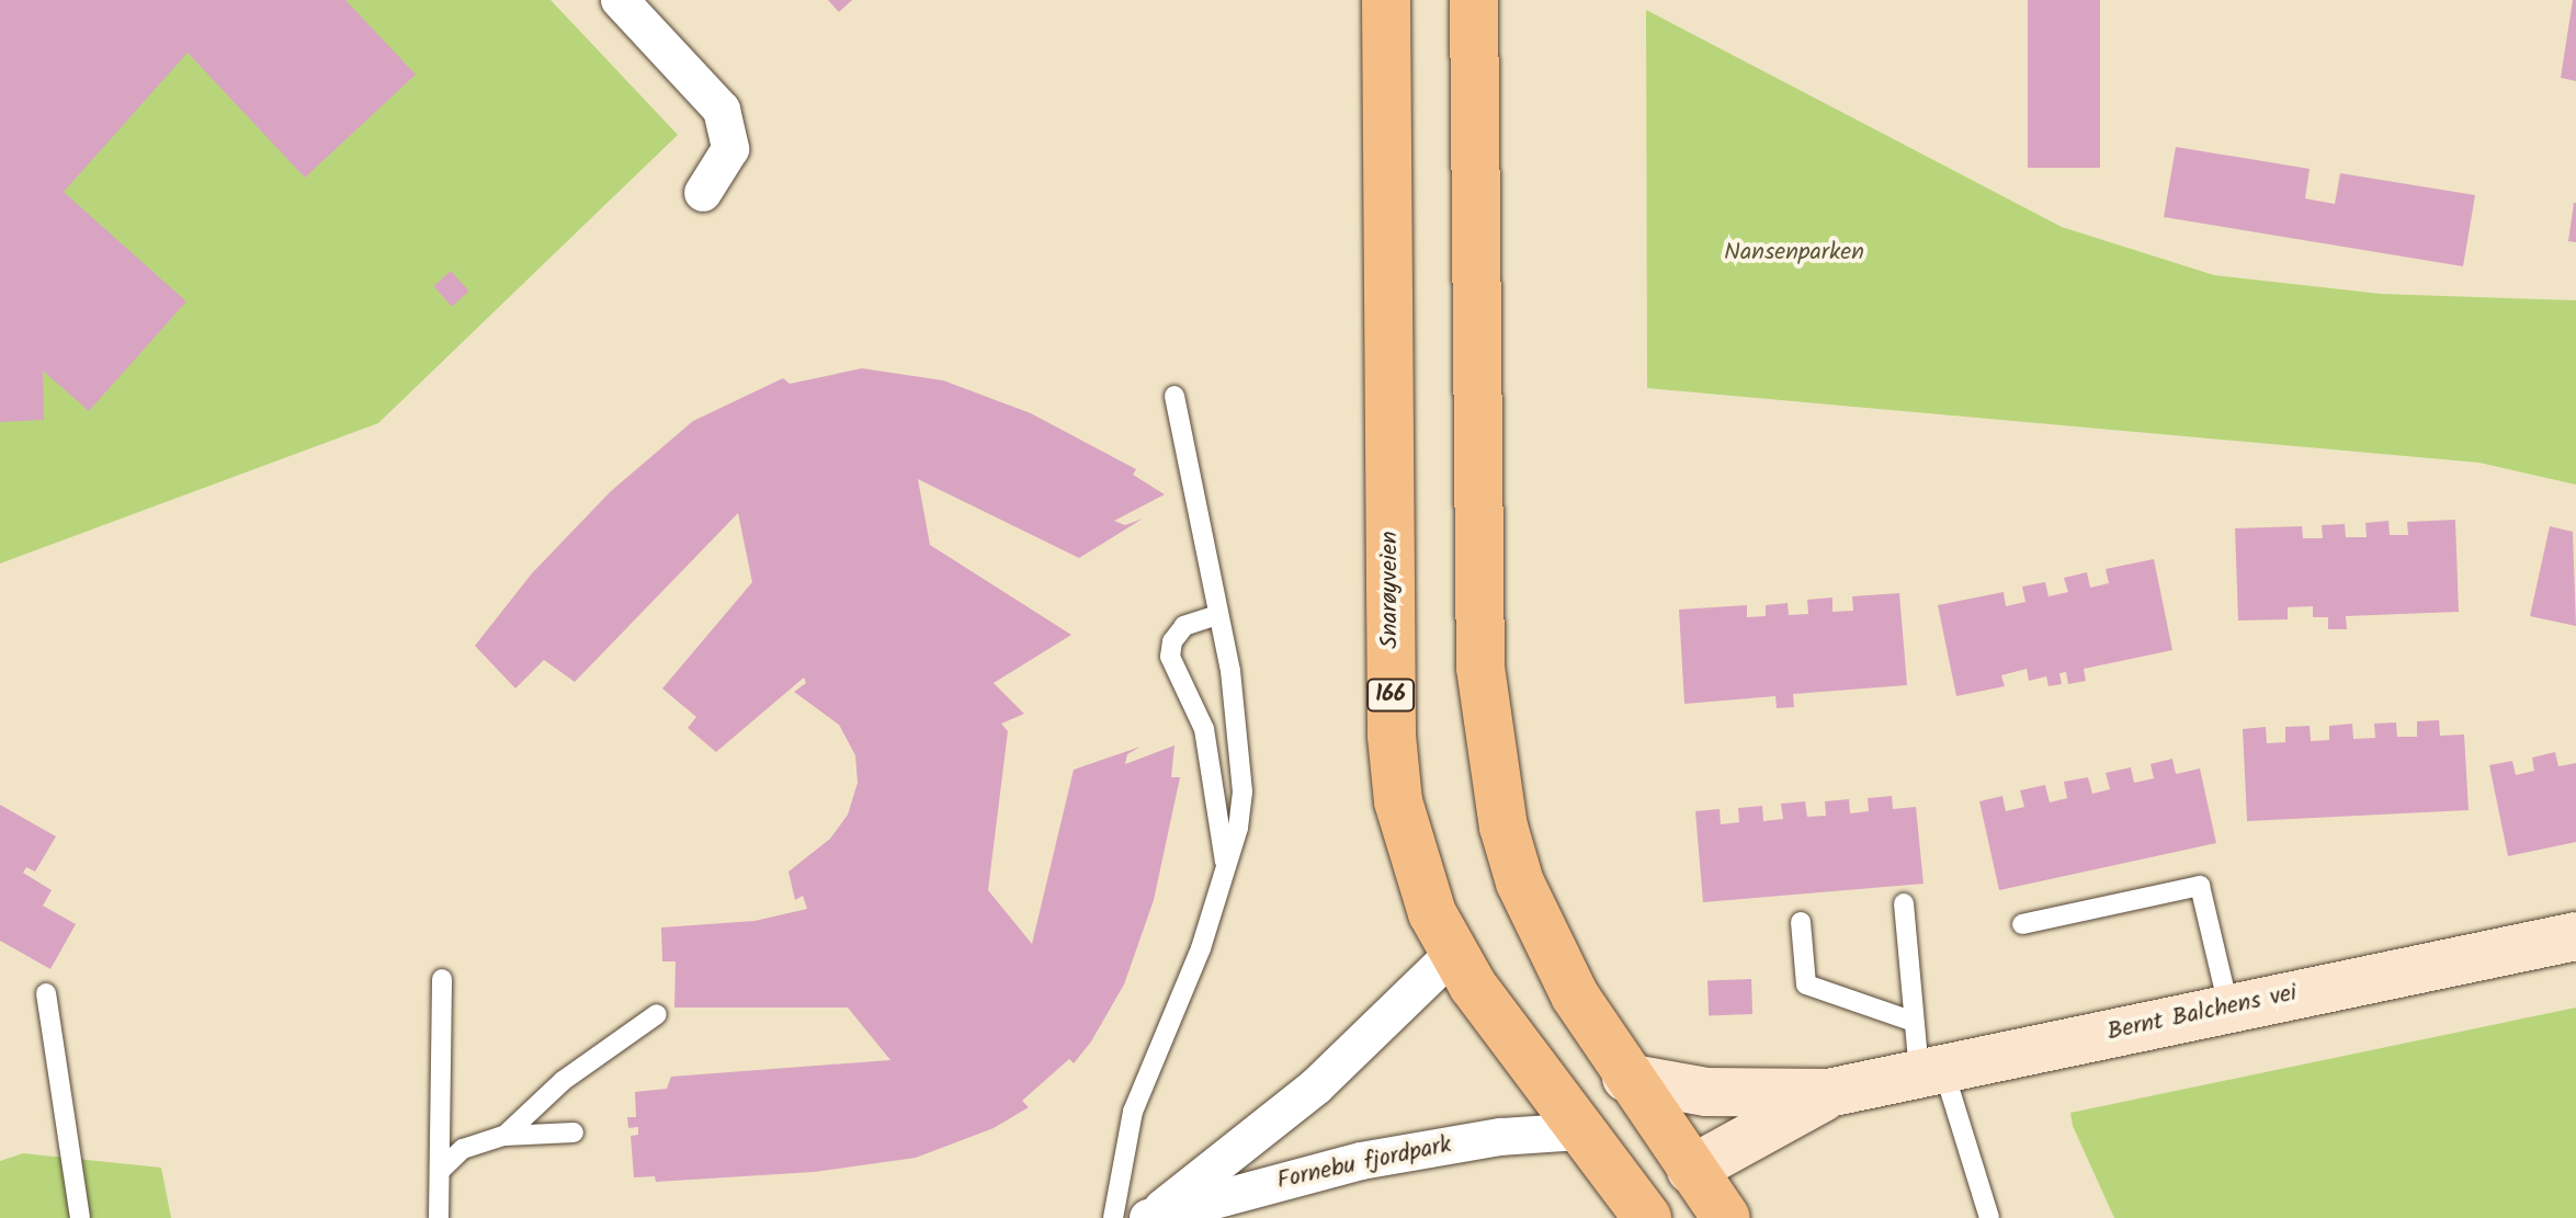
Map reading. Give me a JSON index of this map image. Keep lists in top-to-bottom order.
{
  "streets": {
    "main road": ["Snarøyveien", "166"],
    "street": ["Bernt Balchens vei", "Fornebu fjordpark"]
  },
  "crossings": [
    ["Snarøyveien", "Fornebu fjordpark"]
  ],
  "parks": ["Nansenparken"]
}
